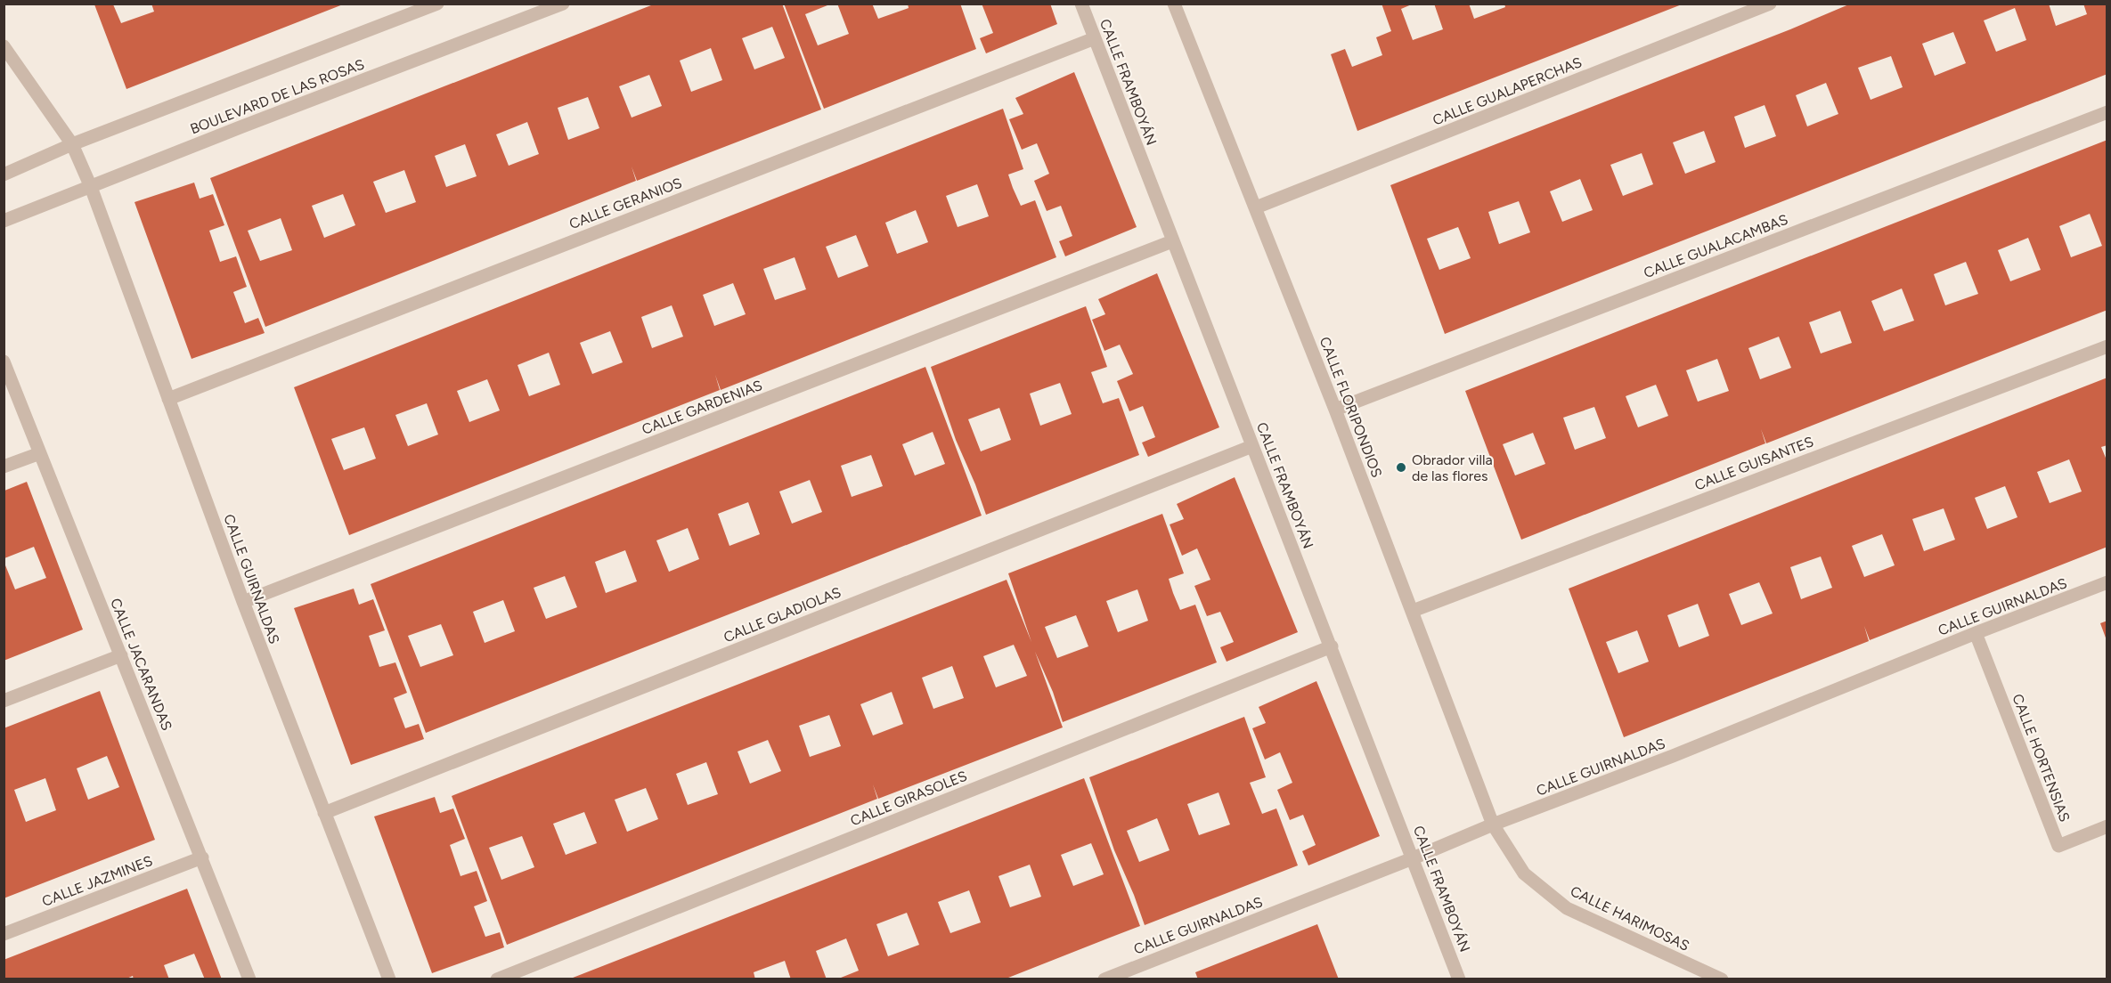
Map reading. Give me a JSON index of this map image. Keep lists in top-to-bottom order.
{
  "streets": {
    "street": [
      "CALLE FRAMBOYÁN",
      "CALLE GUALAPERCHAS",
      "BOULEVARD DE LAS ROSAS",
      "CALLE GERANIOS",
      "CALLE GUALACAMBAS",
      "CALLE GARDENIAS",
      "CALLE FLORIPONDIOS",
      "CALLE GUISANTES",
      "CALLE GUIRNALDAS",
      "CALLE GLADIOLAS",
      "CALLE JACARANDAS",
      "CALLE HORTENSIAS",
      "CALLE GIRASOLES",
      "CALLE JAZMINES",
      "CALLE HARIMOSAS"
    ]
  },
  "crossings": [
    ["CALLE FRAMBOYÁN", "CALLE GERANIOS"],
    ["CALLE FRAMBOYÁN", "CALLE GARDENIAS"],
    ["CALLE FRAMBOYÁN", "CALLE GUIRNALDAS"],
    ["CALLE FRAMBOYÁN", "CALLE GLADIOLAS"],
    ["CALLE FRAMBOYÁN", "CALLE GIRASOLES"],
    ["CALLE GUALAPERCHAS", "CALLE FLORIPONDIOS"],
    ["BOULEVARD DE LAS ROSAS", "CALLE GUIRNALDAS"],
    ["CALLE GERANIOS", "CALLE GUIRNALDAS"],
    ["CALLE GUALACAMBAS", "CALLE FLORIPONDIOS"],
    ["CALLE GARDENIAS", "CALLE GUIRNALDAS"],
    ["CALLE FLORIPONDIOS", "CALLE GUISANTES"],
    ["CALLE FLORIPONDIOS", "CALLE GUIRNALDAS"],
    ["CALLE FLORIPONDIOS", "CALLE HARIMOSAS"],
    ["CALLE GUIRNALDAS", "CALLE GLADIOLAS"],
    ["CALLE GUIRNALDAS", "CALLE HORTENSIAS"],
    ["CALLE GUIRNALDAS", "CALLE HARIMOSAS"],
    ["CALLE JACARANDAS", "CALLE JAZMINES"]
  ],
  "places": ["Obrador villa de las flores"]
}
